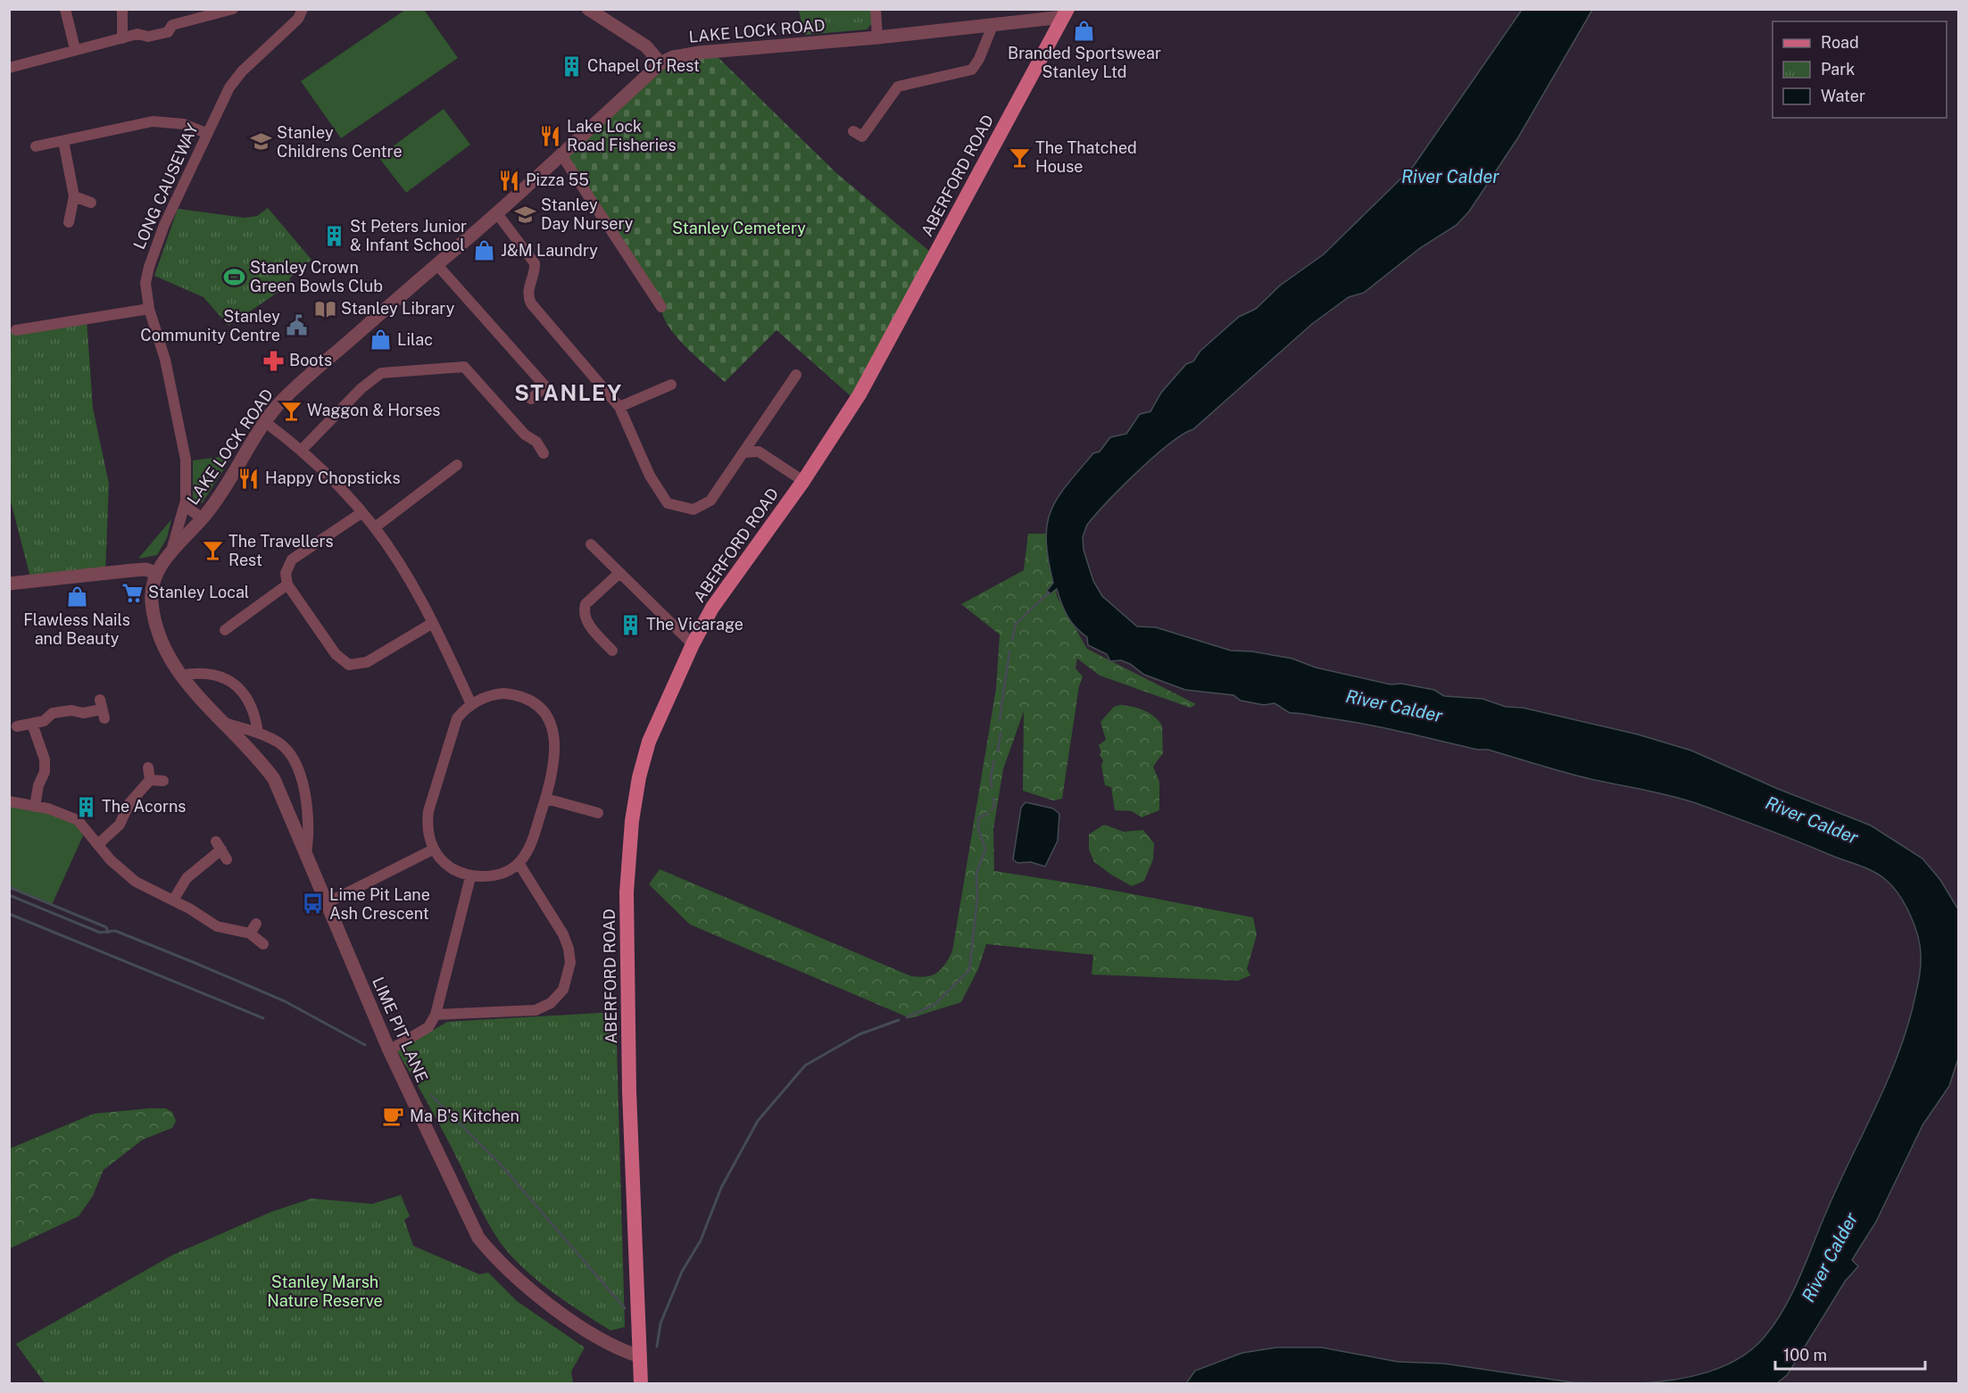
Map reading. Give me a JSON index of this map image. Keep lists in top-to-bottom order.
{
  "streets": {
    "main road": ["ABERFORD ROAD"],
    "street": ["LAKE LOCK ROAD", "LONG CAUSEWAY", "LIME PIT LANE"]
  },
  "crossings": [
    ["LAKE LOCK ROAD", "ABERFORD ROAD"],
    ["LAKE LOCK ROAD", "LONG CAUSEWAY"],
    ["LAKE LOCK ROAD", "LIME PIT LANE"],
    ["ABERFORD ROAD", "LIME PIT LANE"]
  ],
  "districts": ["STANLEY"],
  "water": ["River Calder"],
  "parks": ["Stanley Cemetery", "Stanley Marsh Nature Reserve"],
  "places": {
    "shop": [
      "Branded Sportswear Stanley Ltd",
      "J&M Laundry",
      "Lilac",
      "Flawless Nails and Beauty"
    ],
    "building": [
      "Chapel Of Rest",
      "St Peters Junior & Infant School",
      "The Vicarage",
      "The Acorns"
    ],
    "restaurant": ["Lake Lock Road Fisheries", "Pizza 55", "Happy Chopsticks"],
    "school or university": ["Stanley Childrens Centre", "Stanley Day Nursery"],
    "bar": ["The Thatched House", "Waggon & Horses", "The Travellers Rest"],
    "sports": ["Stanley Crown Green Bowls Club"],
    "library": ["Stanley Library"],
    "public building": ["Stanley Community Centre"],
    "pharmacy": ["Boots"],
    "supermarket": ["Stanley Local"],
    "bus stop": ["Lime Pit Lane Ash Crescent"],
    "cafe": ["Ma B's Kitchen"]
  },
  "legend": ["Road", "Park", "Water"],
  "scale_bar": "100 m"
}
